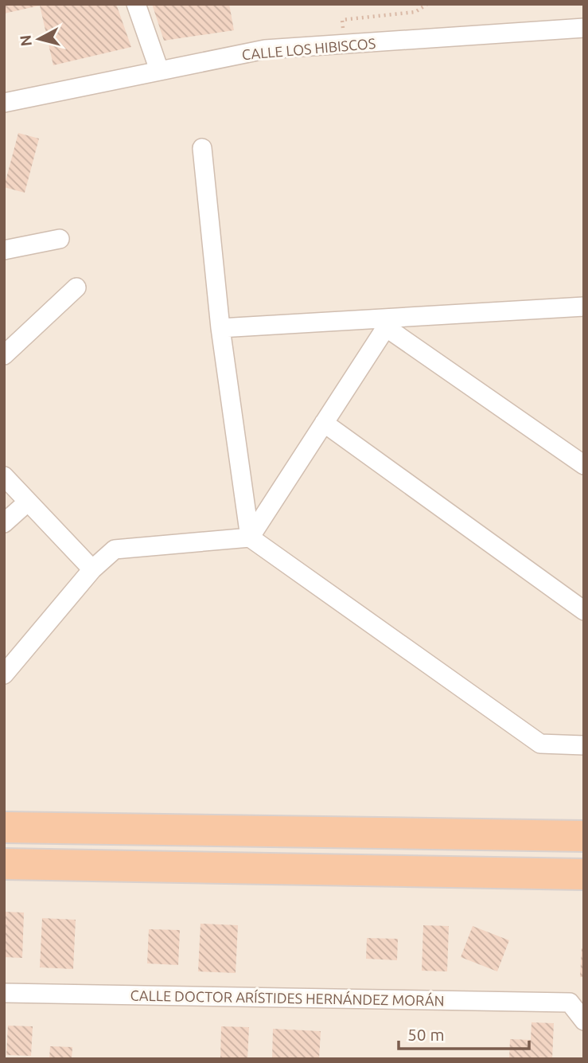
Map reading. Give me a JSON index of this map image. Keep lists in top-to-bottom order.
{
  "streets": {
    "street": ["CALLE LOS HIBISCOS", "CALLE DOCTOR ARÍSTIDES HERNÁNDEZ MORÁN"]
  },
  "scale_bar": "50 m",
  "north": "left"
}
